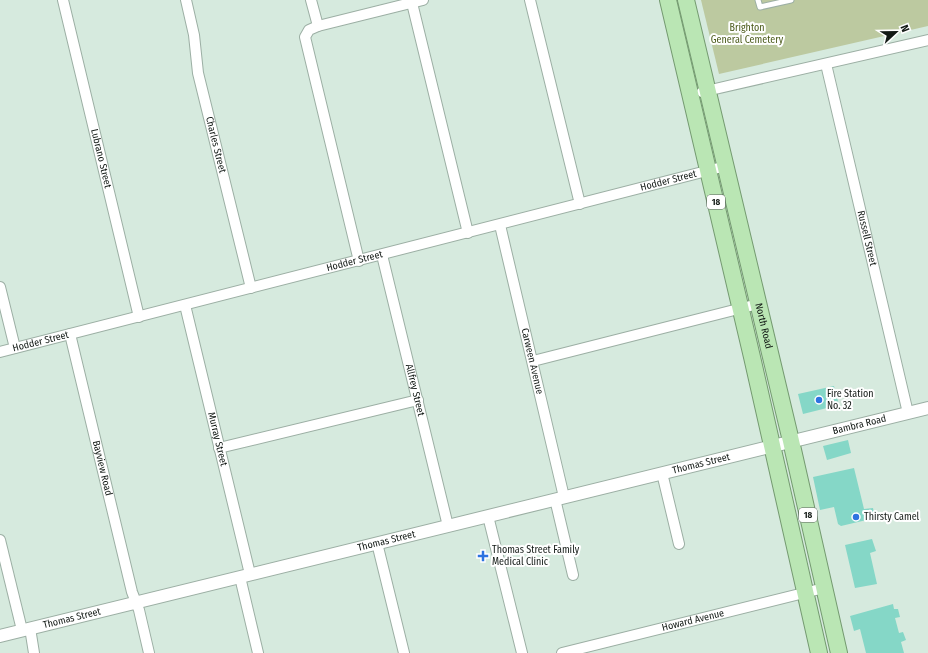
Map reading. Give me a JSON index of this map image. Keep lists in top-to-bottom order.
{
  "streets": {
    "highway": ["18", "North Road"],
    "street": [
      "Charles Street",
      "Lubrano Street",
      "Hodder Street",
      "Russell Street",
      "Carween Avenue",
      "Allfrey Street",
      "Bambra Road",
      "Murray Street",
      "Thomas Street",
      "Bayview Road",
      "Howard Avenue"
    ]
  },
  "crossings": [
    ["Charles Street", "Hodder Street"],
    ["Lubrano Street", "Hodder Street"],
    ["Hodder Street", "North Road"],
    ["Hodder Street", "Carween Avenue"],
    ["Hodder Street", "Allfrey Street"],
    ["Hodder Street", "Murray Street"],
    ["Hodder Street", "Bayview Road"],
    ["Russell Street", "Bambra Road"],
    ["North Road", "Bambra Road"],
    ["North Road", "Thomas Street"],
    ["North Road", "Howard Avenue"],
    ["Carween Avenue", "Thomas Street"],
    ["Allfrey Street", "Thomas Street"],
    ["Bambra Road", "Thomas Street"],
    ["Murray Street", "Thomas Street"],
    ["Thomas Street", "Bayview Road"]
  ],
  "parks": ["Brighton General Cemetery"],
  "places": {
    "other": ["Fire Station No. 32", "Thirsty Camel"],
    "health": ["Thomas Street Family Medical Clinic"]
  },
  "north": "right"
}
